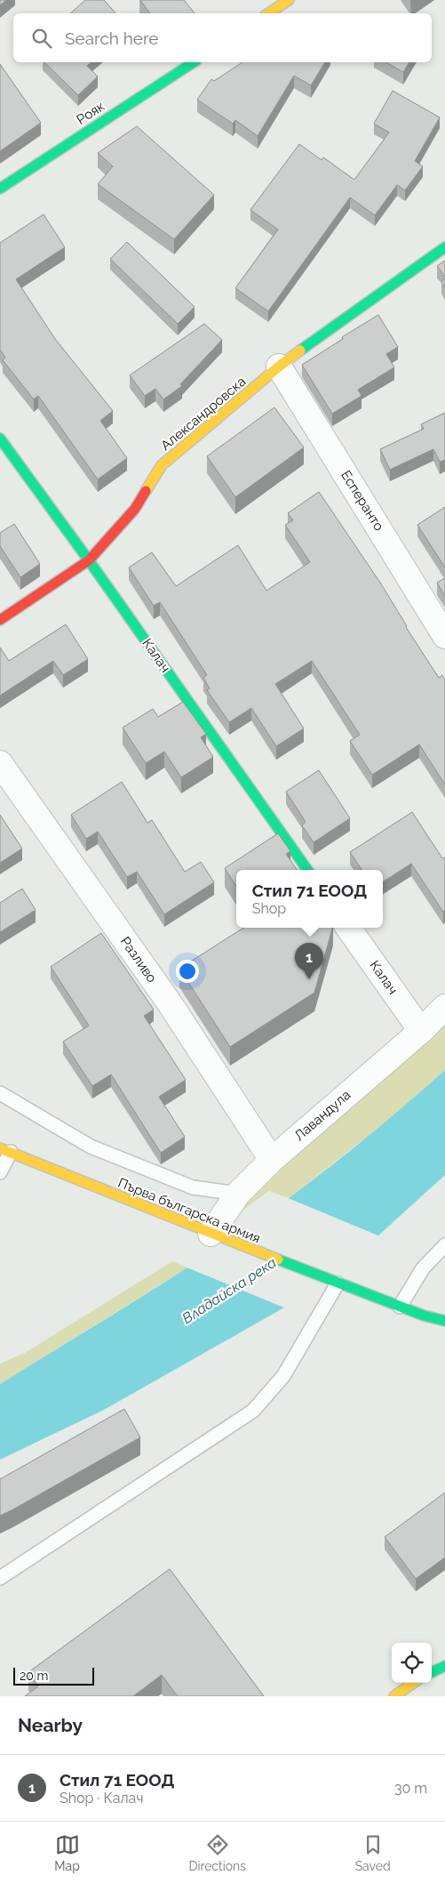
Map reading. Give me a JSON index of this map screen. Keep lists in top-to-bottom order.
{
  "streets": {
    "street": [
      "Рояк",
      "Александровска",
      "Есперанто",
      "Калач",
      "Разливо",
      "Лавандула",
      "Първа българска армия"
    ]
  },
  "crossings": [
    ["Александровска", "Есперанто"],
    ["Александровска", "Калач"],
    ["Калач", "Лавандула"],
    ["Разливо", "Лавандула"],
    ["Лавандула", "Първа българска армия"]
  ],
  "water": ["Владайска река"],
  "scale_bar": "20 m",
  "page": {
    "search": "Search here",
    "popup": ["Стил 71 ЕООД", "Shop"],
    "pins": "1",
    "scale": "20 m",
    "heading": "Nearby",
    "list": [
      {
        "mark": "1",
        "name": "Стил 71 ЕООД",
        "note": "Shop · Калач",
        "value": "30 m"
      }
    ],
    "nav": ["Map", "Directions", "Saved"]
  }
}
